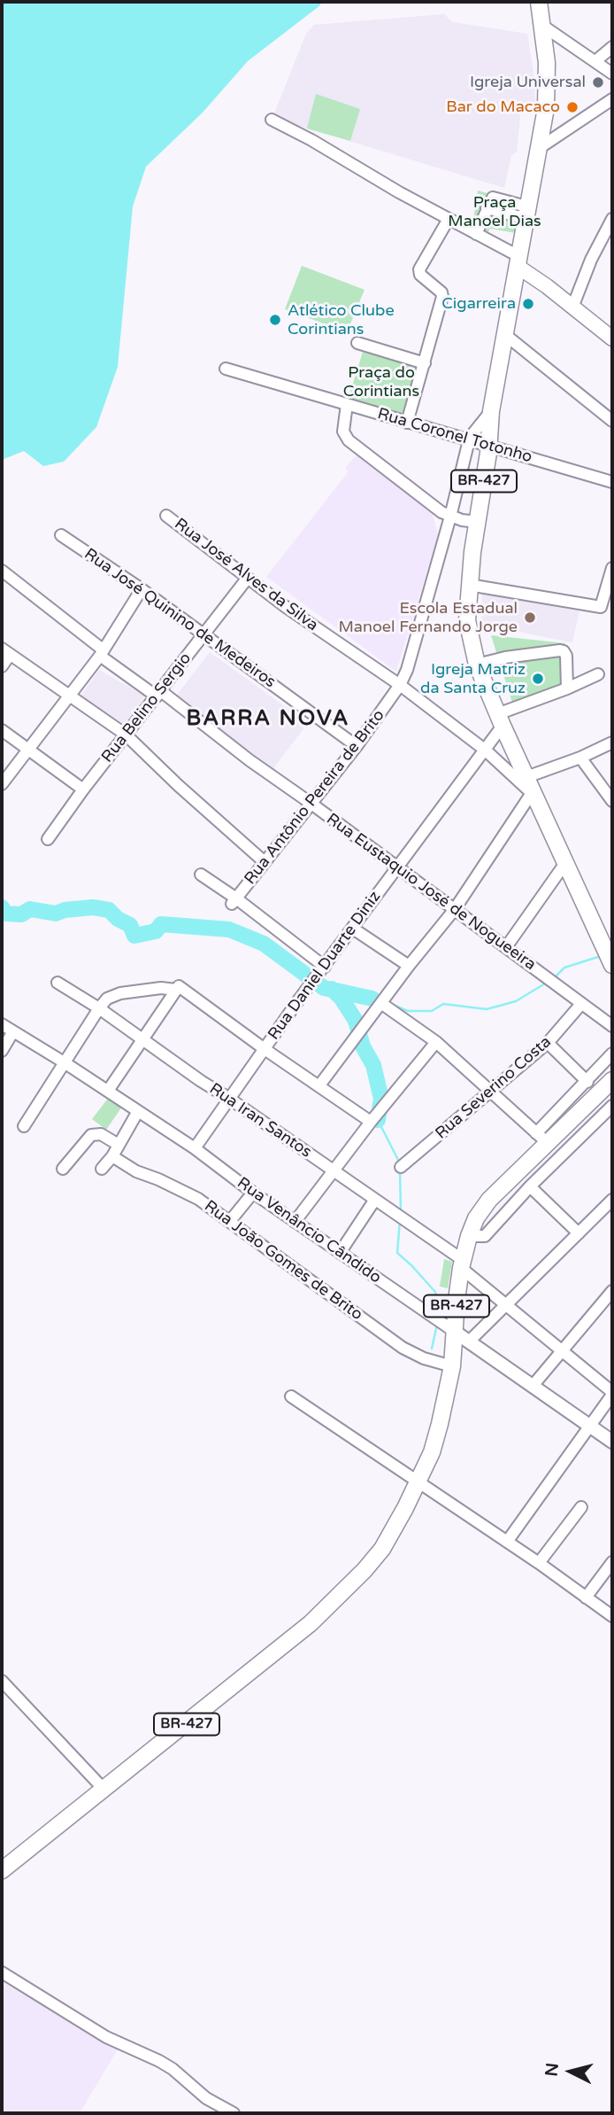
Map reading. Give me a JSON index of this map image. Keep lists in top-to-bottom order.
{
  "streets": {
    "main road": ["BR-427"],
    "street": [
      "Rua Coronel Totonho",
      "Rua José Alves da Silva",
      "Rua José Quinino de Medeiros",
      "Rua Belino Sergio",
      "Rua Antônio Pereira de Brito",
      "Rua Eustaquio José de Nogueeira",
      "Rua Daniel Duarte Diniz",
      "Rua Severino Costa",
      "Rua Iran Santos",
      "Rua Venâncio Cândido",
      "Rua João Gomes de Brito"
    ]
  },
  "crossings": [
    ["Rua Coronel Totonho", "BR-427"],
    ["Rua Coronel Totonho", "Rua Antônio Pereira de Brito"],
    ["BR-427", "Rua José Alves da Silva"],
    ["BR-427", "Rua Antônio Pereira de Brito"],
    ["BR-427", "Rua Daniel Duarte Diniz"],
    ["BR-427", "Rua Iran Santos"],
    ["BR-427", "Rua Venâncio Cândido"],
    ["BR-427", "Rua João Gomes de Brito"],
    ["Rua José Alves da Silva", "Rua Belino Sergio"],
    ["Rua José Alves da Silva", "Rua Antônio Pereira de Brito"],
    ["Rua José Alves da Silva", "Rua Daniel Duarte Diniz"],
    ["Rua José Quinino de Medeiros", "Rua Belino Sergio"],
    ["Rua José Quinino de Medeiros", "Rua Antônio Pereira de Brito"],
    ["Rua Belino Sergio", "Rua Eustaquio José de Nogueeira"],
    ["Rua Antônio Pereira de Brito", "Rua Eustaquio José de Nogueeira"],
    ["Rua Eustaquio José de Nogueeira", "Rua Daniel Duarte Diniz"],
    ["Rua Eustaquio José de Nogueeira", "Rua Severino Costa"],
    ["Rua Daniel Duarte Diniz", "Rua Iran Santos"],
    ["Rua Daniel Duarte Diniz", "Rua Venâncio Cândido"]
  ],
  "districts": ["BARRA NOVA"],
  "parks": ["Praça Manoel Dias", "Praça do Corintians"],
  "places": [
    "Igreja Universal",
    "Bar do Macaco",
    "Cigarreira",
    "Atlético Clube Corintians",
    "Escola Estadual Manoel Fernando Jorge",
    "Igreja Matriz da Santa Cruz"
  ],
  "north": "left"
}
